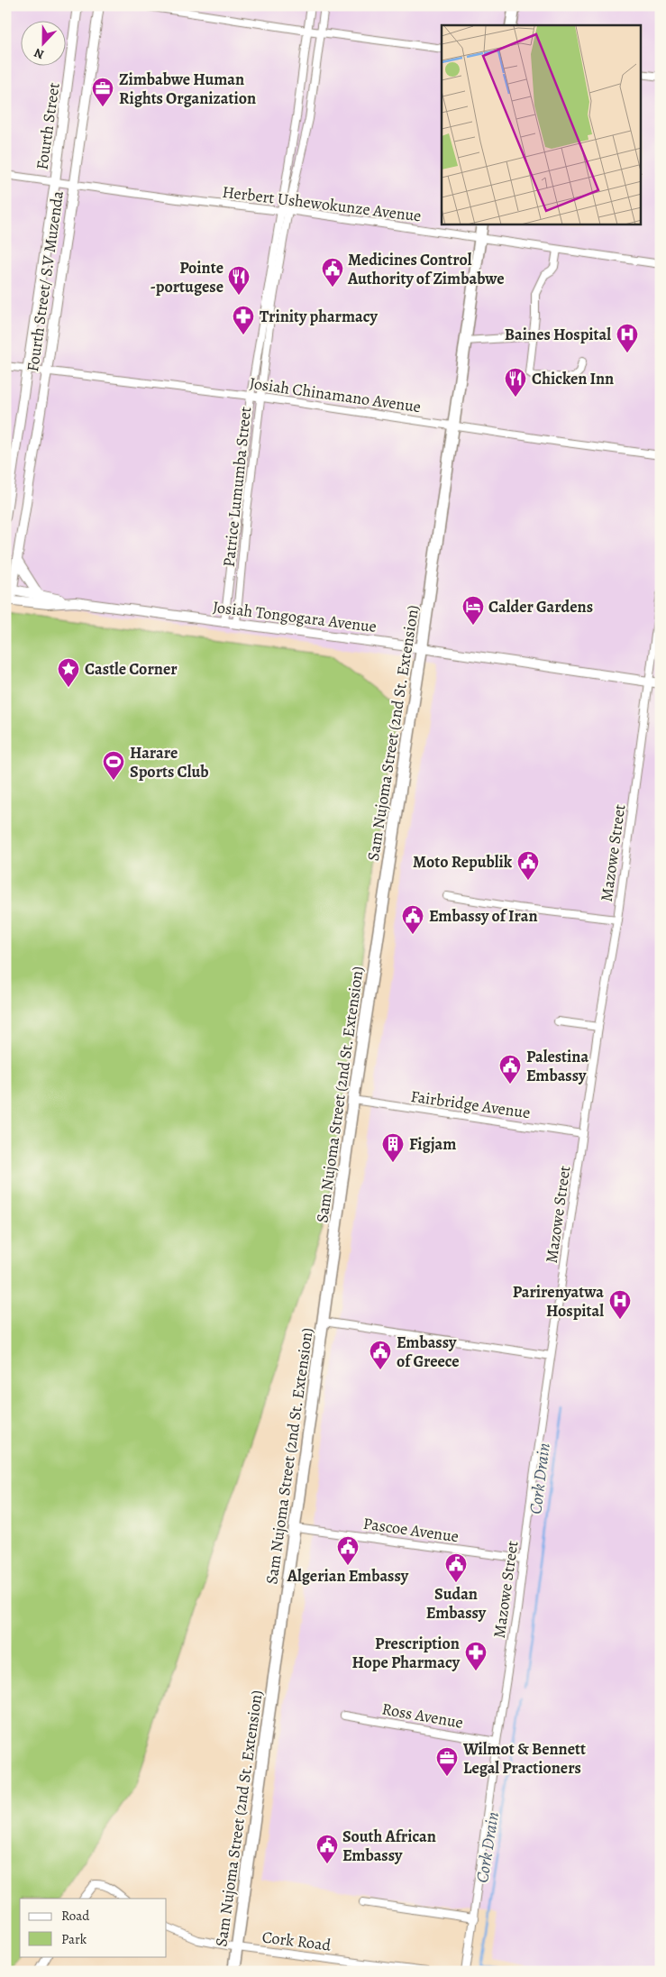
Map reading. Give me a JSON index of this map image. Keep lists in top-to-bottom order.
{
  "streets": {
    "highway": ["Sam Nujoma Street (2nd St. Extension)"],
    "main road": ["Fourth Street", "Fourth Street/ S.V Muzenda", "Josiah Tongogara Avenue"],
    "street": [
      "Herbert Ushewokunze Avenue",
      "Josiah Chinamano Avenue",
      "Patrice Lumumba Street",
      "Mazowe Street",
      "Fairbridge Avenue",
      "Pascoe Avenue",
      "Ross Avenue",
      "Cork Road"
    ]
  },
  "crossings": [
    ["Fourth Street", "Herbert Ushewokunze Avenue"],
    ["Fourth Street", "Josiah Chinamano Avenue"],
    ["Herbert Ushewokunze Avenue", "Fourth Street/ S.V Muzenda"],
    ["Herbert Ushewokunze Avenue", "Patrice Lumumba Street"],
    ["Herbert Ushewokunze Avenue", "Sam Nujoma Street (2nd St. Extension)"],
    ["Fourth Street/ S.V Muzenda", "Josiah Chinamano Avenue"],
    ["Josiah Chinamano Avenue", "Patrice Lumumba Street"],
    ["Josiah Chinamano Avenue", "Sam Nujoma Street (2nd St. Extension)"],
    ["Patrice Lumumba Street", "Josiah Tongogara Avenue"],
    ["Josiah Tongogara Avenue", "Sam Nujoma Street (2nd St. Extension)"],
    ["Josiah Tongogara Avenue", "Mazowe Street"],
    ["Sam Nujoma Street (2nd St. Extension)", "Fairbridge Avenue"],
    ["Sam Nujoma Street (2nd St. Extension)", "Pascoe Avenue"],
    ["Sam Nujoma Street (2nd St. Extension)", "Cork Road"],
    ["Mazowe Street", "Fairbridge Avenue"],
    ["Mazowe Street", "Pascoe Avenue"],
    ["Mazowe Street", "Ross Avenue"]
  ],
  "water": ["Cork Drain"],
  "places": {
    "office": ["Zimbabwe Human Rights Organization", "Wilmot & Bennett Legal Practioners"],
    "public building": [
      "Medicines Control Authority of Zimbabwe",
      "Moto Republik",
      "Embassy of Iran",
      "Palestina Embassy",
      "Embassy of Greece",
      "Algerian Embassy",
      "Sudan Embassy",
      "South African Embassy"
    ],
    "restaurant": ["Pointe -portugese", "Chicken Inn"],
    "pharmacy": ["Trinity pharmacy", "Prescription Hope Pharmacy"],
    "hospital": ["Baines Hospital", "Parirenyatwa Hospital"],
    "hotel": ["Calder Gardens"],
    "place": ["Castle Corner"],
    "sports": ["Harare Sports Club"],
    "building": ["Figjam"]
  },
  "legend": ["Road", "Park"],
  "north": "bottom"
}
